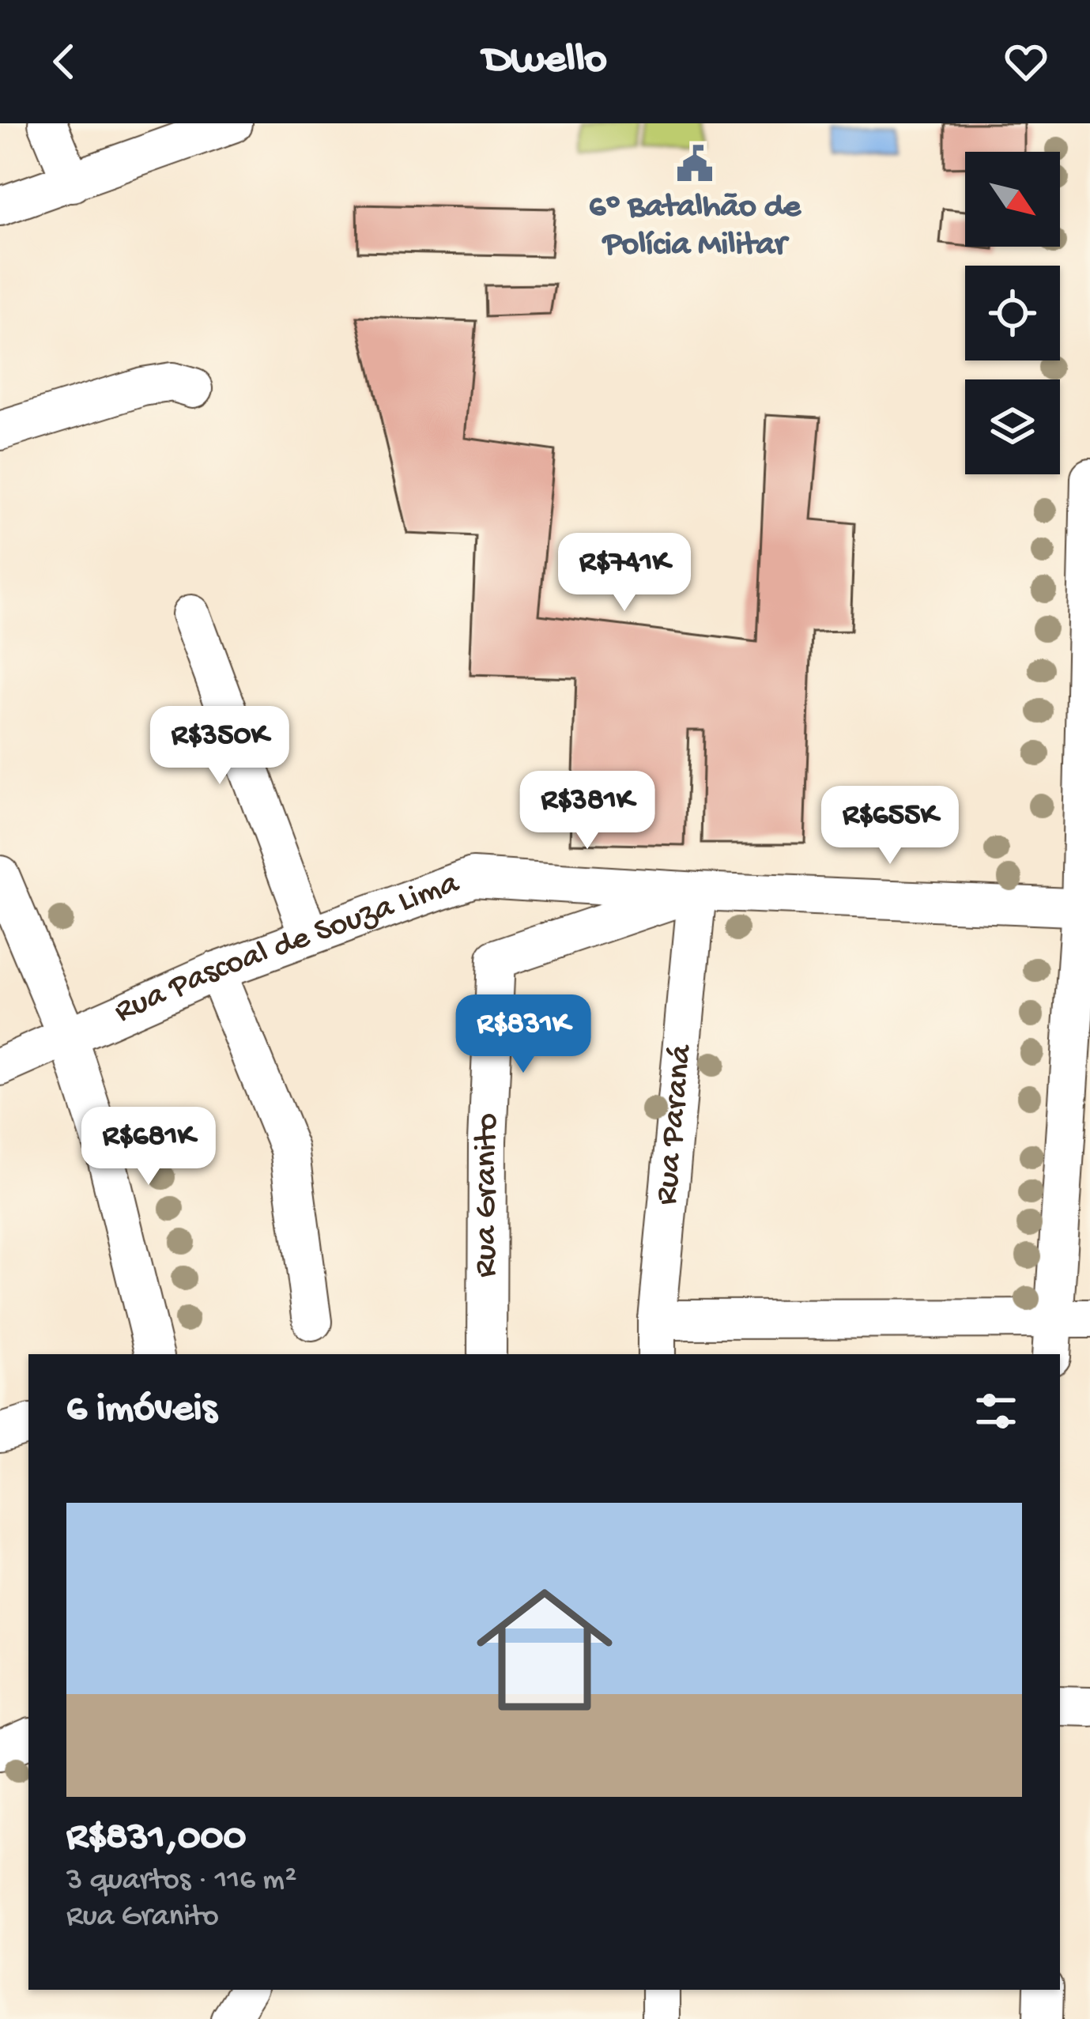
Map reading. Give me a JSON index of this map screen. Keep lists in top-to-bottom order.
{
  "streets": {
    "street": ["Rua Pascoal de Souza Lima", "Rua Paraná", "Rua Granito"]
  },
  "crossings": [
    ["Rua Pascoal de Souza Lima", "Rua Paraná"],
    ["Rua Pascoal de Souza Lima", "Rua Granito"],
    ["Rua Paraná", "Rua Granito"]
  ],
  "places": {
    "public building": ["6º Batalhão de Polícia Militar"]
  },
  "north": "bottom right",
  "page": {
    "header": "Dwello",
    "price": [
      "R$741K",
      "R$350K",
      "R$381K",
      "R$655K",
      "R$831K",
      "R$681K"
    ],
    "heading": "6 imóveis",
    "list": [
      {
        "name": "R$831,000",
        "note": "3 quartos · 116 m² · Rua Granito"
      }
    ]
  }
}
